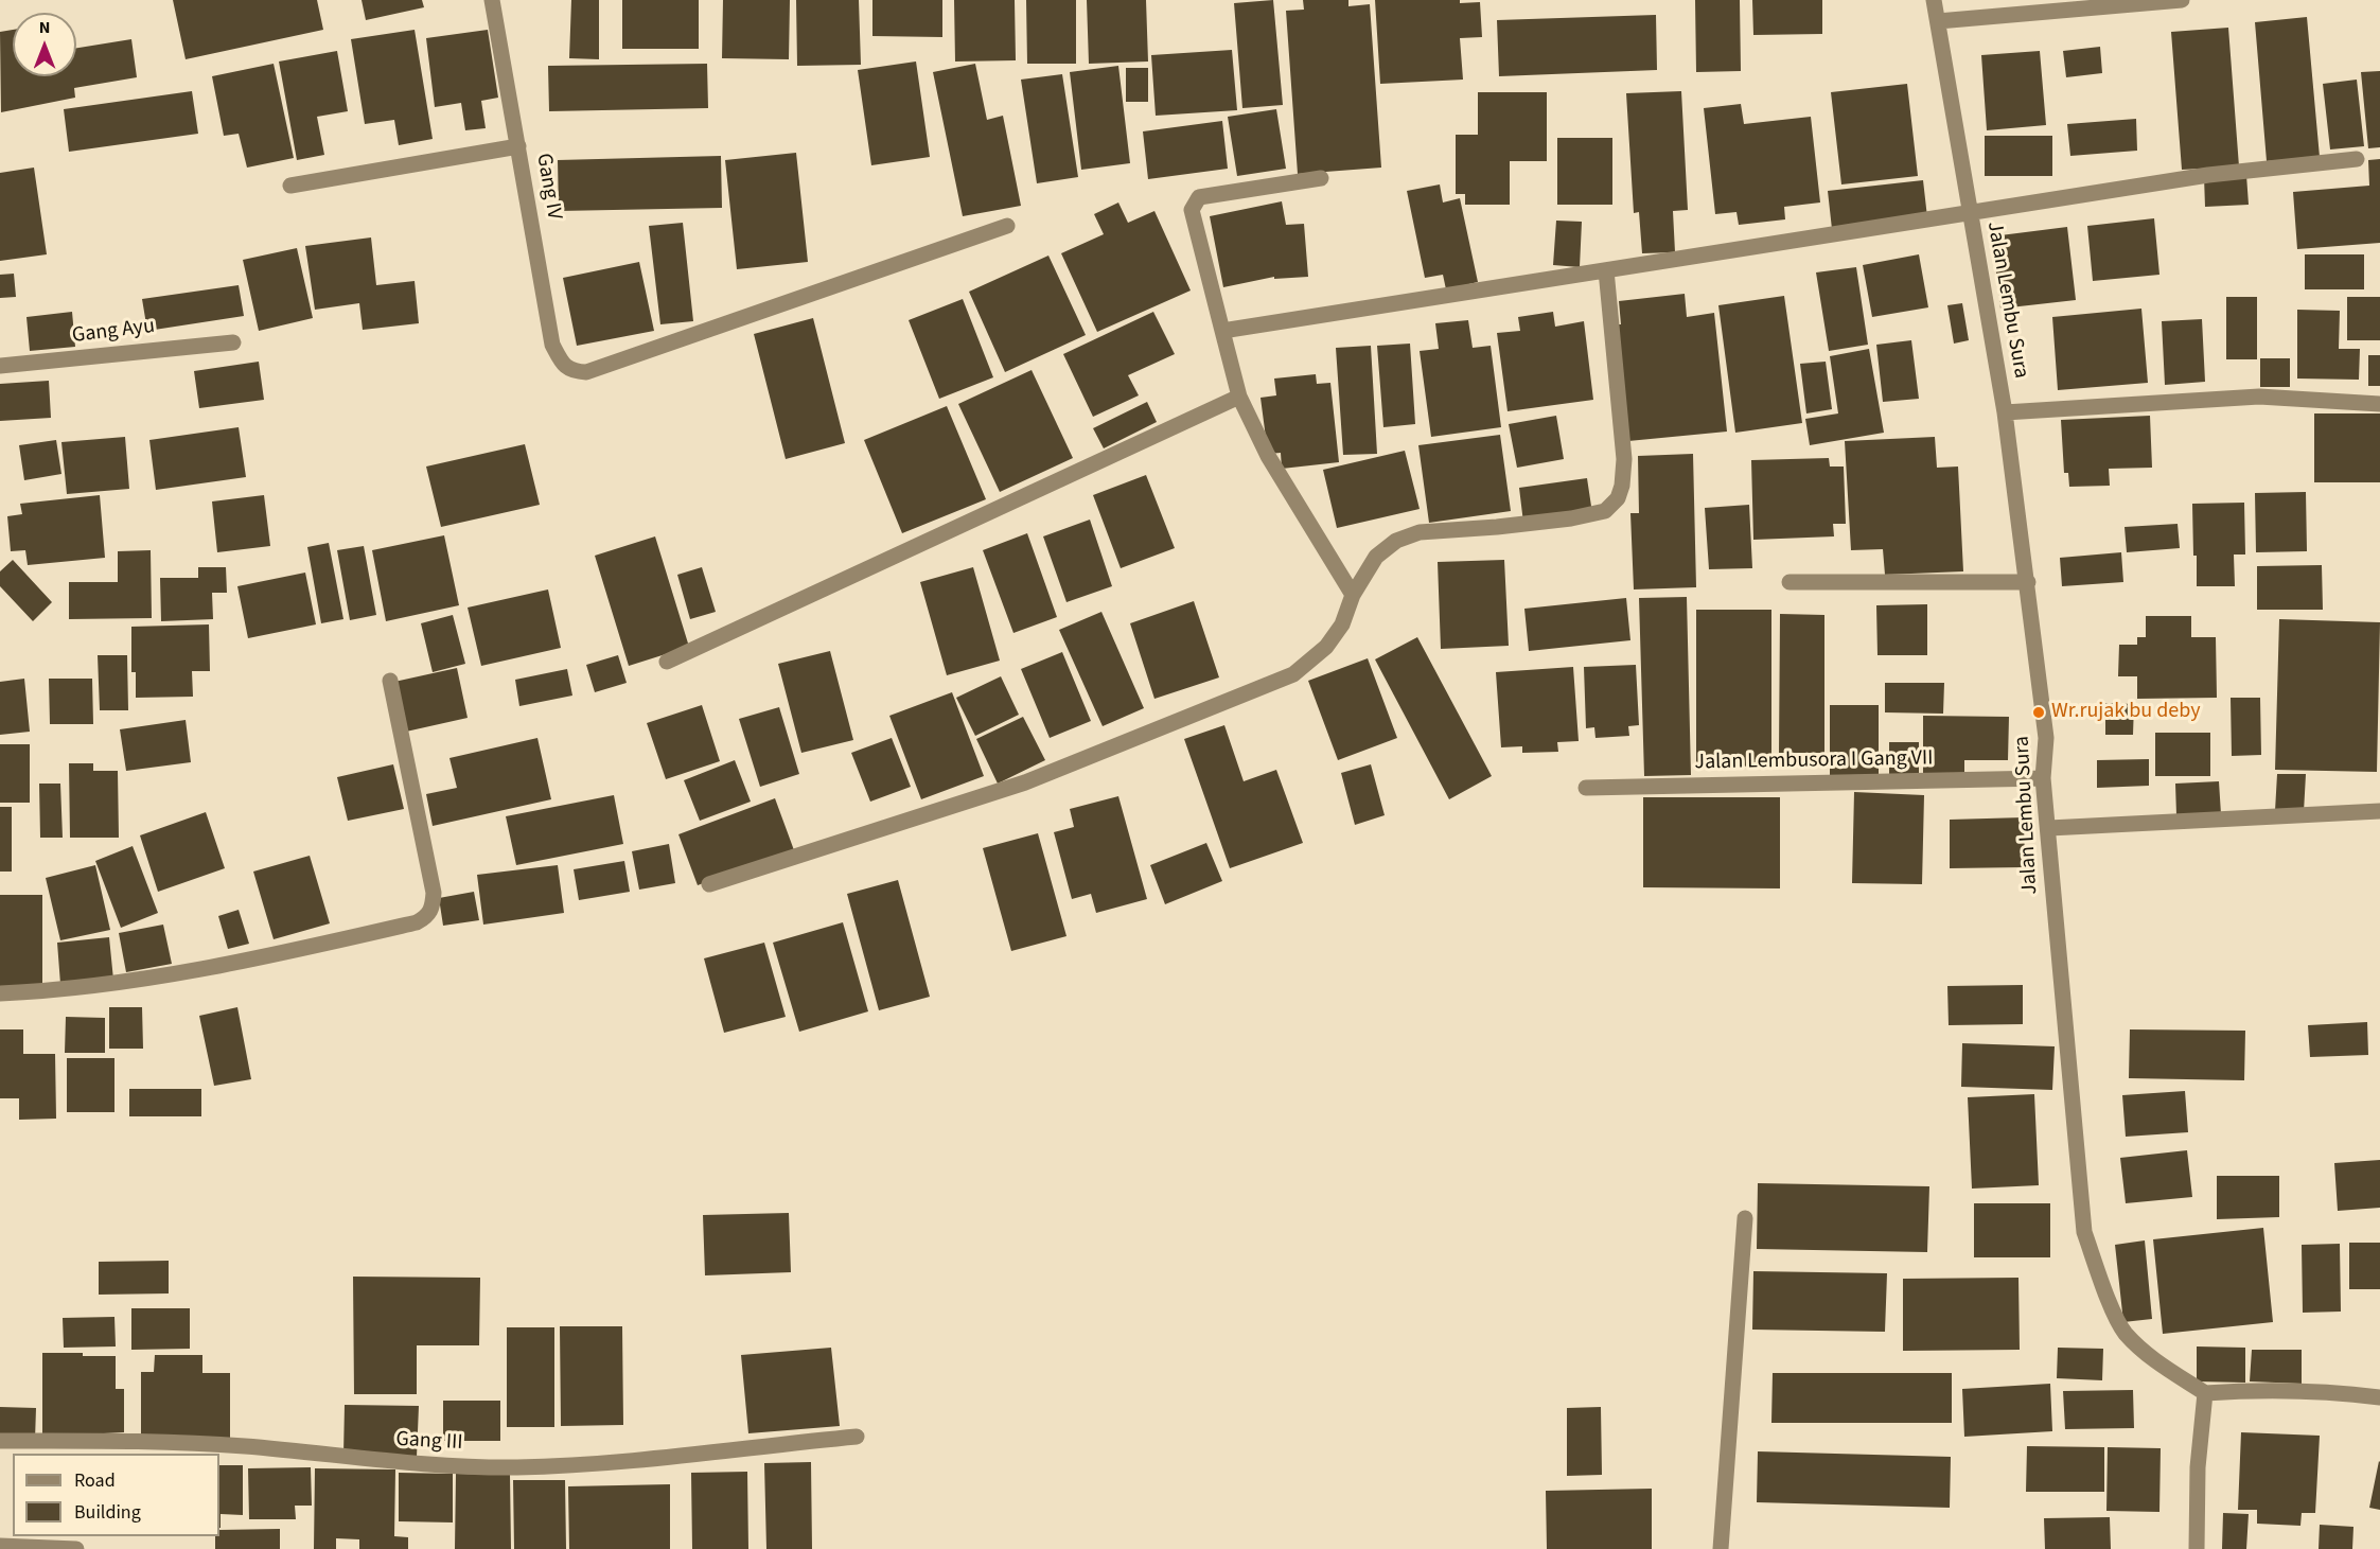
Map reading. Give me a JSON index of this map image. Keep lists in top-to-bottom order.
{
  "streets": {
    "street": [
      "Gang IV",
      "Jalan Lembu Sura",
      "Gang Ayu",
      "Jalan Lembusora I Gang VII",
      "Gang III"
    ]
  },
  "crossings": [
    ["Jalan Lembu Sura", "Jalan Lembusora I Gang VII"]
  ],
  "places": ["Wr.rujak bu deby"],
  "legend": ["Road", "Building"],
  "north": "top"
}
